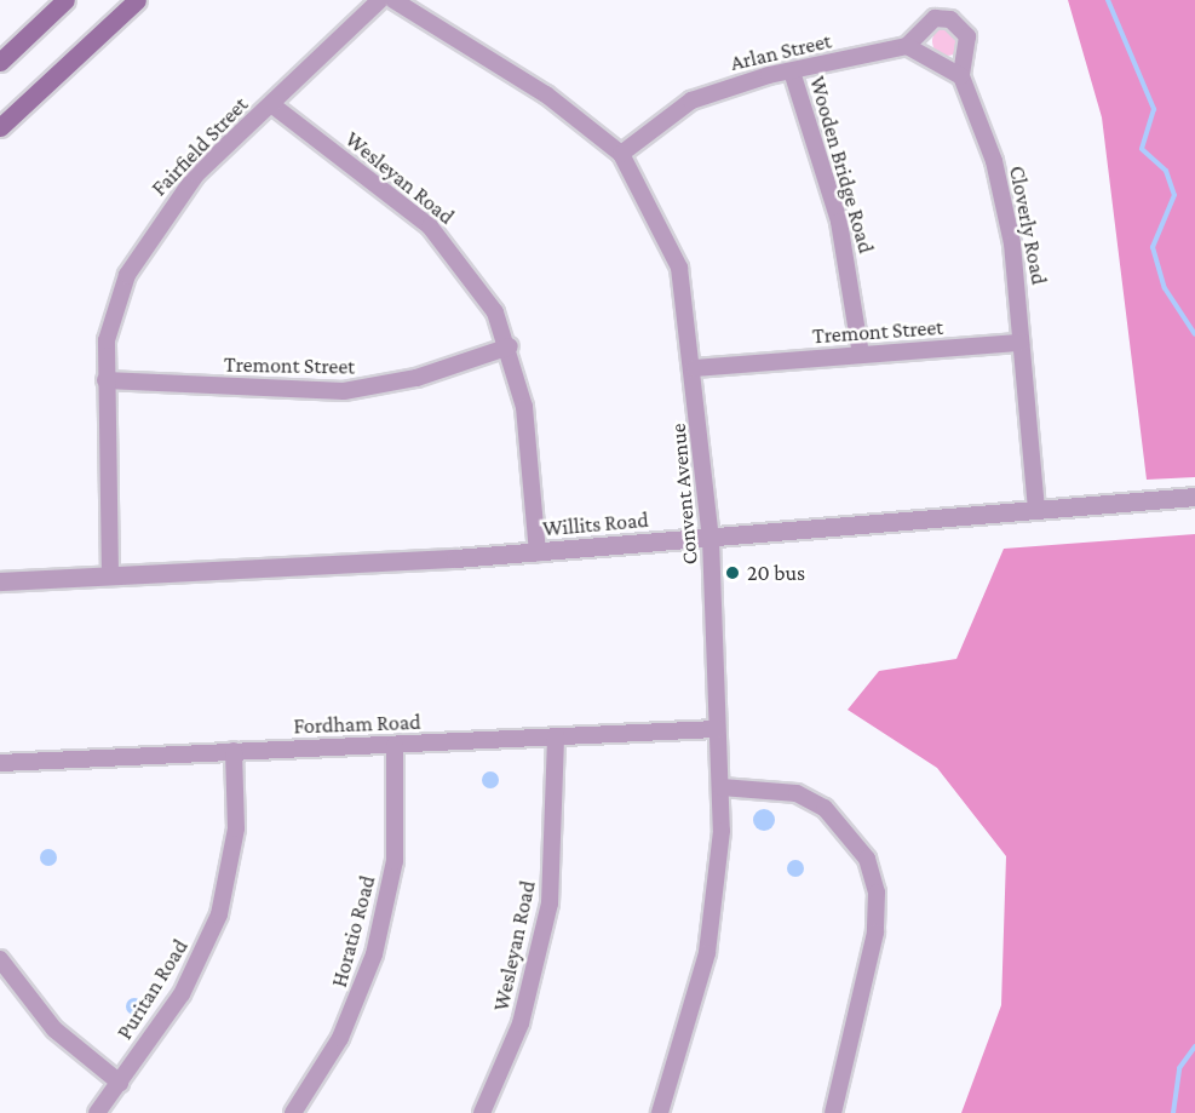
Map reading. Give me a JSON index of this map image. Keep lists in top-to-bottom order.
{
  "streets": {
    "street": [
      "Arlan Street",
      "Fairfield Street",
      "Wooden Bridge Road",
      "Wesleyan Road",
      "Cloverly Road",
      "Tremont Street",
      "Convent Avenue",
      "Willits Road",
      "Fordham Road",
      "Horatio Road",
      "Puritan Road"
    ]
  },
  "crossings": [
    ["Arlan Street", "Wooden Bridge Road"],
    ["Arlan Street", "Cloverly Road"],
    ["Arlan Street", "Convent Avenue"],
    ["Fairfield Street", "Wesleyan Road"],
    ["Fairfield Street", "Tremont Street"],
    ["Fairfield Street", "Willits Road"],
    ["Wooden Bridge Road", "Tremont Street"],
    ["Wesleyan Road", "Tremont Street"],
    ["Wesleyan Road", "Willits Road"],
    ["Wesleyan Road", "Fordham Road"],
    ["Cloverly Road", "Tremont Street"],
    ["Cloverly Road", "Willits Road"],
    ["Tremont Street", "Convent Avenue"],
    ["Convent Avenue", "Willits Road"],
    ["Convent Avenue", "Fordham Road"],
    ["Fordham Road", "Horatio Road"],
    ["Fordham Road", "Puritan Road"]
  ],
  "places": ["20 bus"]
}
